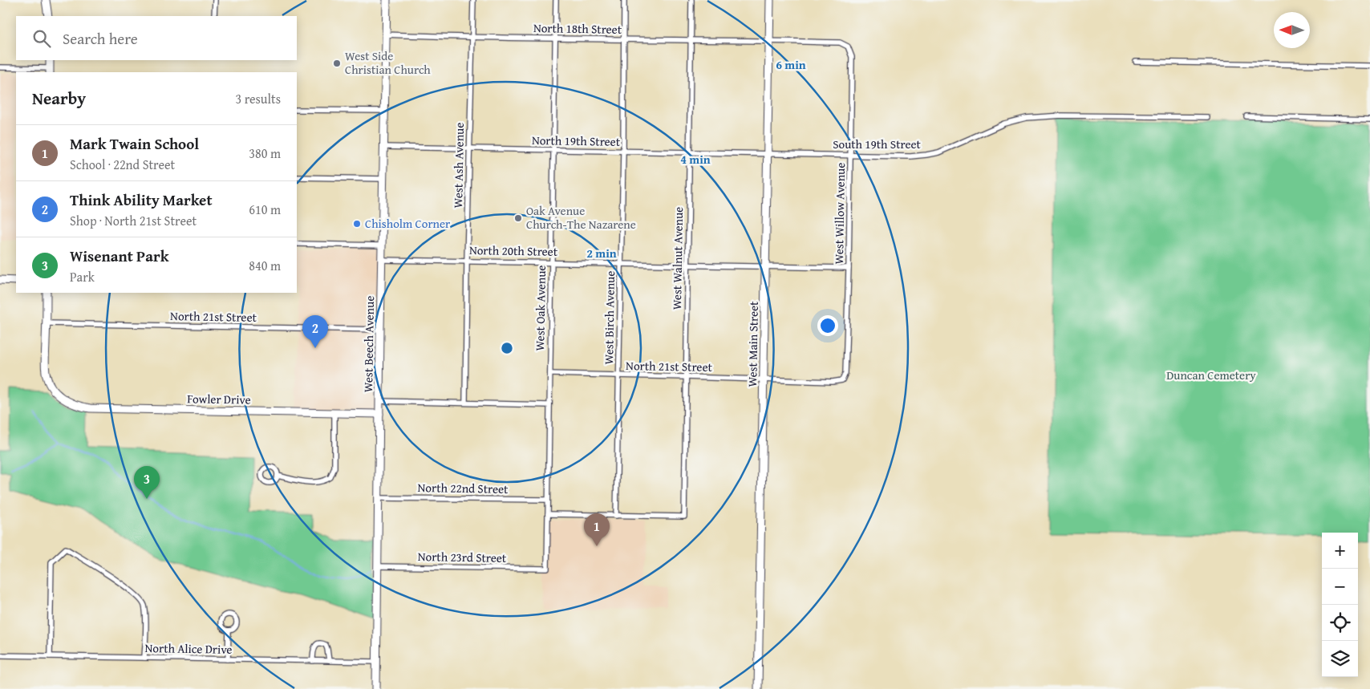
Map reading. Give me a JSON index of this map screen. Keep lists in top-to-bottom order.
{
  "streets": {
    "street": [
      "North 18th Street",
      "North 19th Street",
      "South 19th Street",
      "West Ash Avenue",
      "West Willow Avenue",
      "North 20th Street",
      "West Walnut Avenue",
      "West Oak Avenue",
      "North 21st Street",
      "West Birch Avenue",
      "West Beech Avenue",
      "West Main Street",
      "Fowler Drive",
      "North 22nd Street",
      "North 23rd Street",
      "North Alice Drive"
    ]
  },
  "crossings": [
    ["North 18th Street", "West Ash Avenue"],
    ["North 18th Street", "West Willow Avenue"],
    ["North 18th Street", "West Walnut Avenue"],
    ["North 18th Street", "West Oak Avenue"],
    ["North 18th Street", "West Birch Avenue"],
    ["North 18th Street", "West Beech Avenue"],
    ["North 18th Street", "West Main Street"],
    ["North 19th Street", "South 19th Street"],
    ["North 19th Street", "West Ash Avenue"],
    ["North 19th Street", "West Walnut Avenue"],
    ["North 19th Street", "West Oak Avenue"],
    ["North 19th Street", "West Birch Avenue"],
    ["North 19th Street", "West Beech Avenue"],
    ["North 19th Street", "West Main Street"],
    ["South 19th Street", "West Willow Avenue"],
    ["South 19th Street", "West Main Street"],
    ["West Ash Avenue", "North 20th Street"],
    ["West Willow Avenue", "North 20th Street"],
    ["West Willow Avenue", "North 21st Street"],
    ["North 20th Street", "West Walnut Avenue"],
    ["North 20th Street", "West Oak Avenue"],
    ["North 20th Street", "West Birch Avenue"],
    ["North 20th Street", "West Beech Avenue"],
    ["North 20th Street", "West Main Street"],
    ["West Walnut Avenue", "North 21st Street"],
    ["West Walnut Avenue", "West Birch Avenue"],
    ["West Oak Avenue", "North 21st Street"],
    ["West Oak Avenue", "North 22nd Street"],
    ["West Oak Avenue", "North 23rd Street"],
    ["North 21st Street", "West Birch Avenue"],
    ["North 21st Street", "West Beech Avenue"],
    ["North 21st Street", "West Main Street"],
    ["North 21st Street", "Fowler Drive"],
    ["West Beech Avenue", "Fowler Drive"],
    ["West Beech Avenue", "North 22nd Street"],
    ["West Beech Avenue", "North 23rd Street"],
    ["West Beech Avenue", "North Alice Drive"]
  ],
  "parks": ["Duncan Cemetery"],
  "places": ["West Side Christian Church", "Oak Avenue Church-The Nazarene", "Chisholm Corner"],
  "north": "left",
  "page": {
    "search": "Search here",
    "heading": ["Nearby", "3 results"],
    "list": [
      {
        "mark": "1",
        "name": "Mark Twain School",
        "note": "School · 22nd Street",
        "value": "380 m"
      },
      {
        "mark": "2",
        "name": "Think Ability Market",
        "note": "Shop · North 21st Street",
        "value": "610 m"
      },
      {
        "mark": "3",
        "name": "Wisenant Park",
        "note": "Park",
        "value": "840 m"
      }
    ],
    "pins": ["2", "3", "1"],
    "map_buttons": ["+", "−"]
  },
  "rings": ["6 min", "4 min", "2 min"]
}
